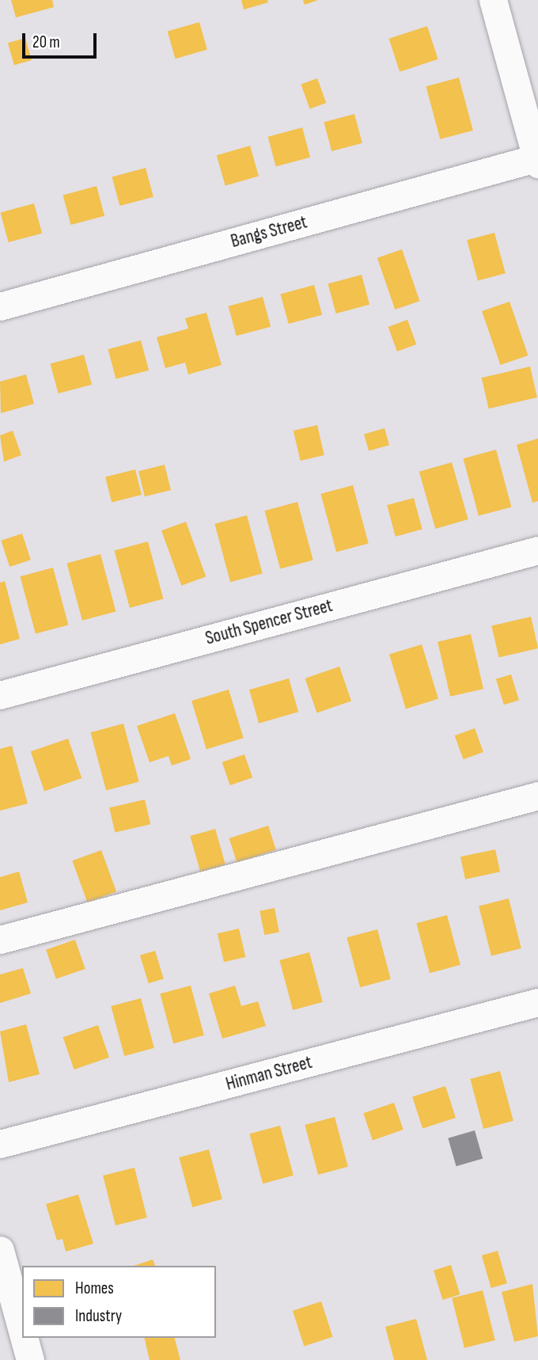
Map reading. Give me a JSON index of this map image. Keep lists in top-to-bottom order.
{
  "streets": {
    "street": ["Bangs Street", "South Spencer Street", "Hinman Street"]
  },
  "legend": ["Homes", "Industry"],
  "scale_bar": "20 m"
}
